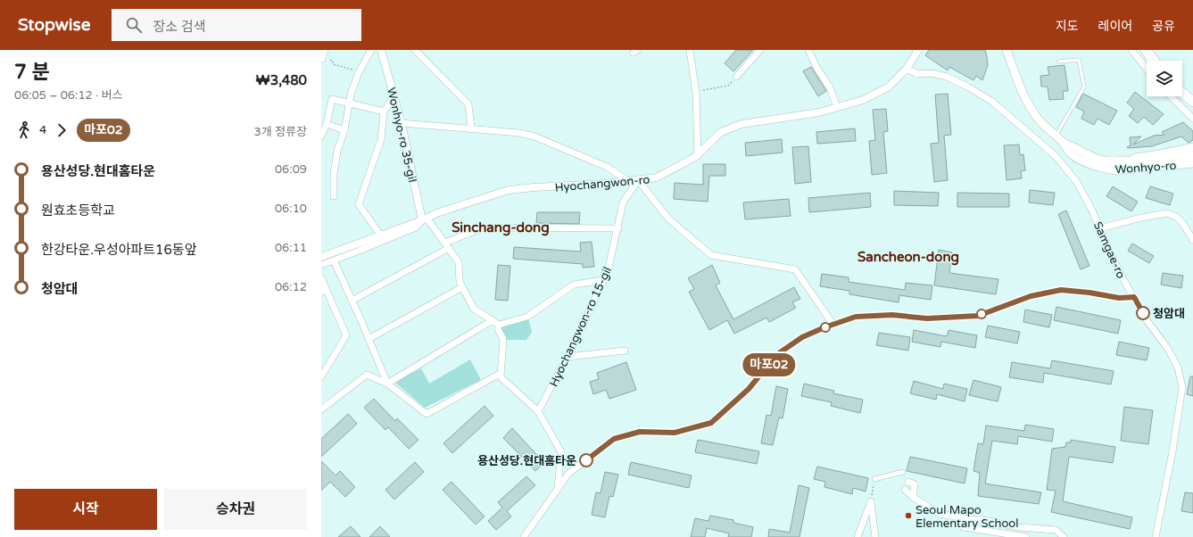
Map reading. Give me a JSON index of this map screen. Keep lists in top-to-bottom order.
{
  "streets": {
    "main road": ["Wonhyo-ro"],
    "street": [
      "Wonhyo-ro 35-gil",
      "Hyochangwon-ro",
      "Samgae-ro",
      "Hyochangwon-ro 15-gil"
    ]
  },
  "crossings": [
    ["Wonhyo-ro 35-gil", "Hyochangwon-ro"],
    ["Hyochangwon-ro", "Samgae-ro"],
    ["Hyochangwon-ro", "Hyochangwon-ro 15-gil"]
  ],
  "districts": ["Sinchang-dong", "Sancheon-dong"],
  "places": ["청암대", "용산성당.현대홈타운", "Seoul Mapo Elementary School"],
  "lines": ["bus line 마포02"],
  "page": {
    "header": "Stopwise",
    "search": "장소 검색",
    "nav": ["지도", "레이어", "공유"],
    "heading": ["7 분", "06:05 – 06:12 · 버스", "₩3,480"],
    "on_map": "마포02",
    "legs": ["4", "마포02", "3개 정류장"],
    "list": [
      {
        "name": "용산성당.현대홈타운",
        "value": "06:09"
      },
      {
        "name": "원효초등학교",
        "value": "06:10"
      },
      {
        "name": "한강타운.우성아파트16동앞",
        "value": "06:11"
      },
      {
        "name": "청암대",
        "value": "06:12"
      }
    ],
    "buttons": ["시작", "승차권"]
  }
}
